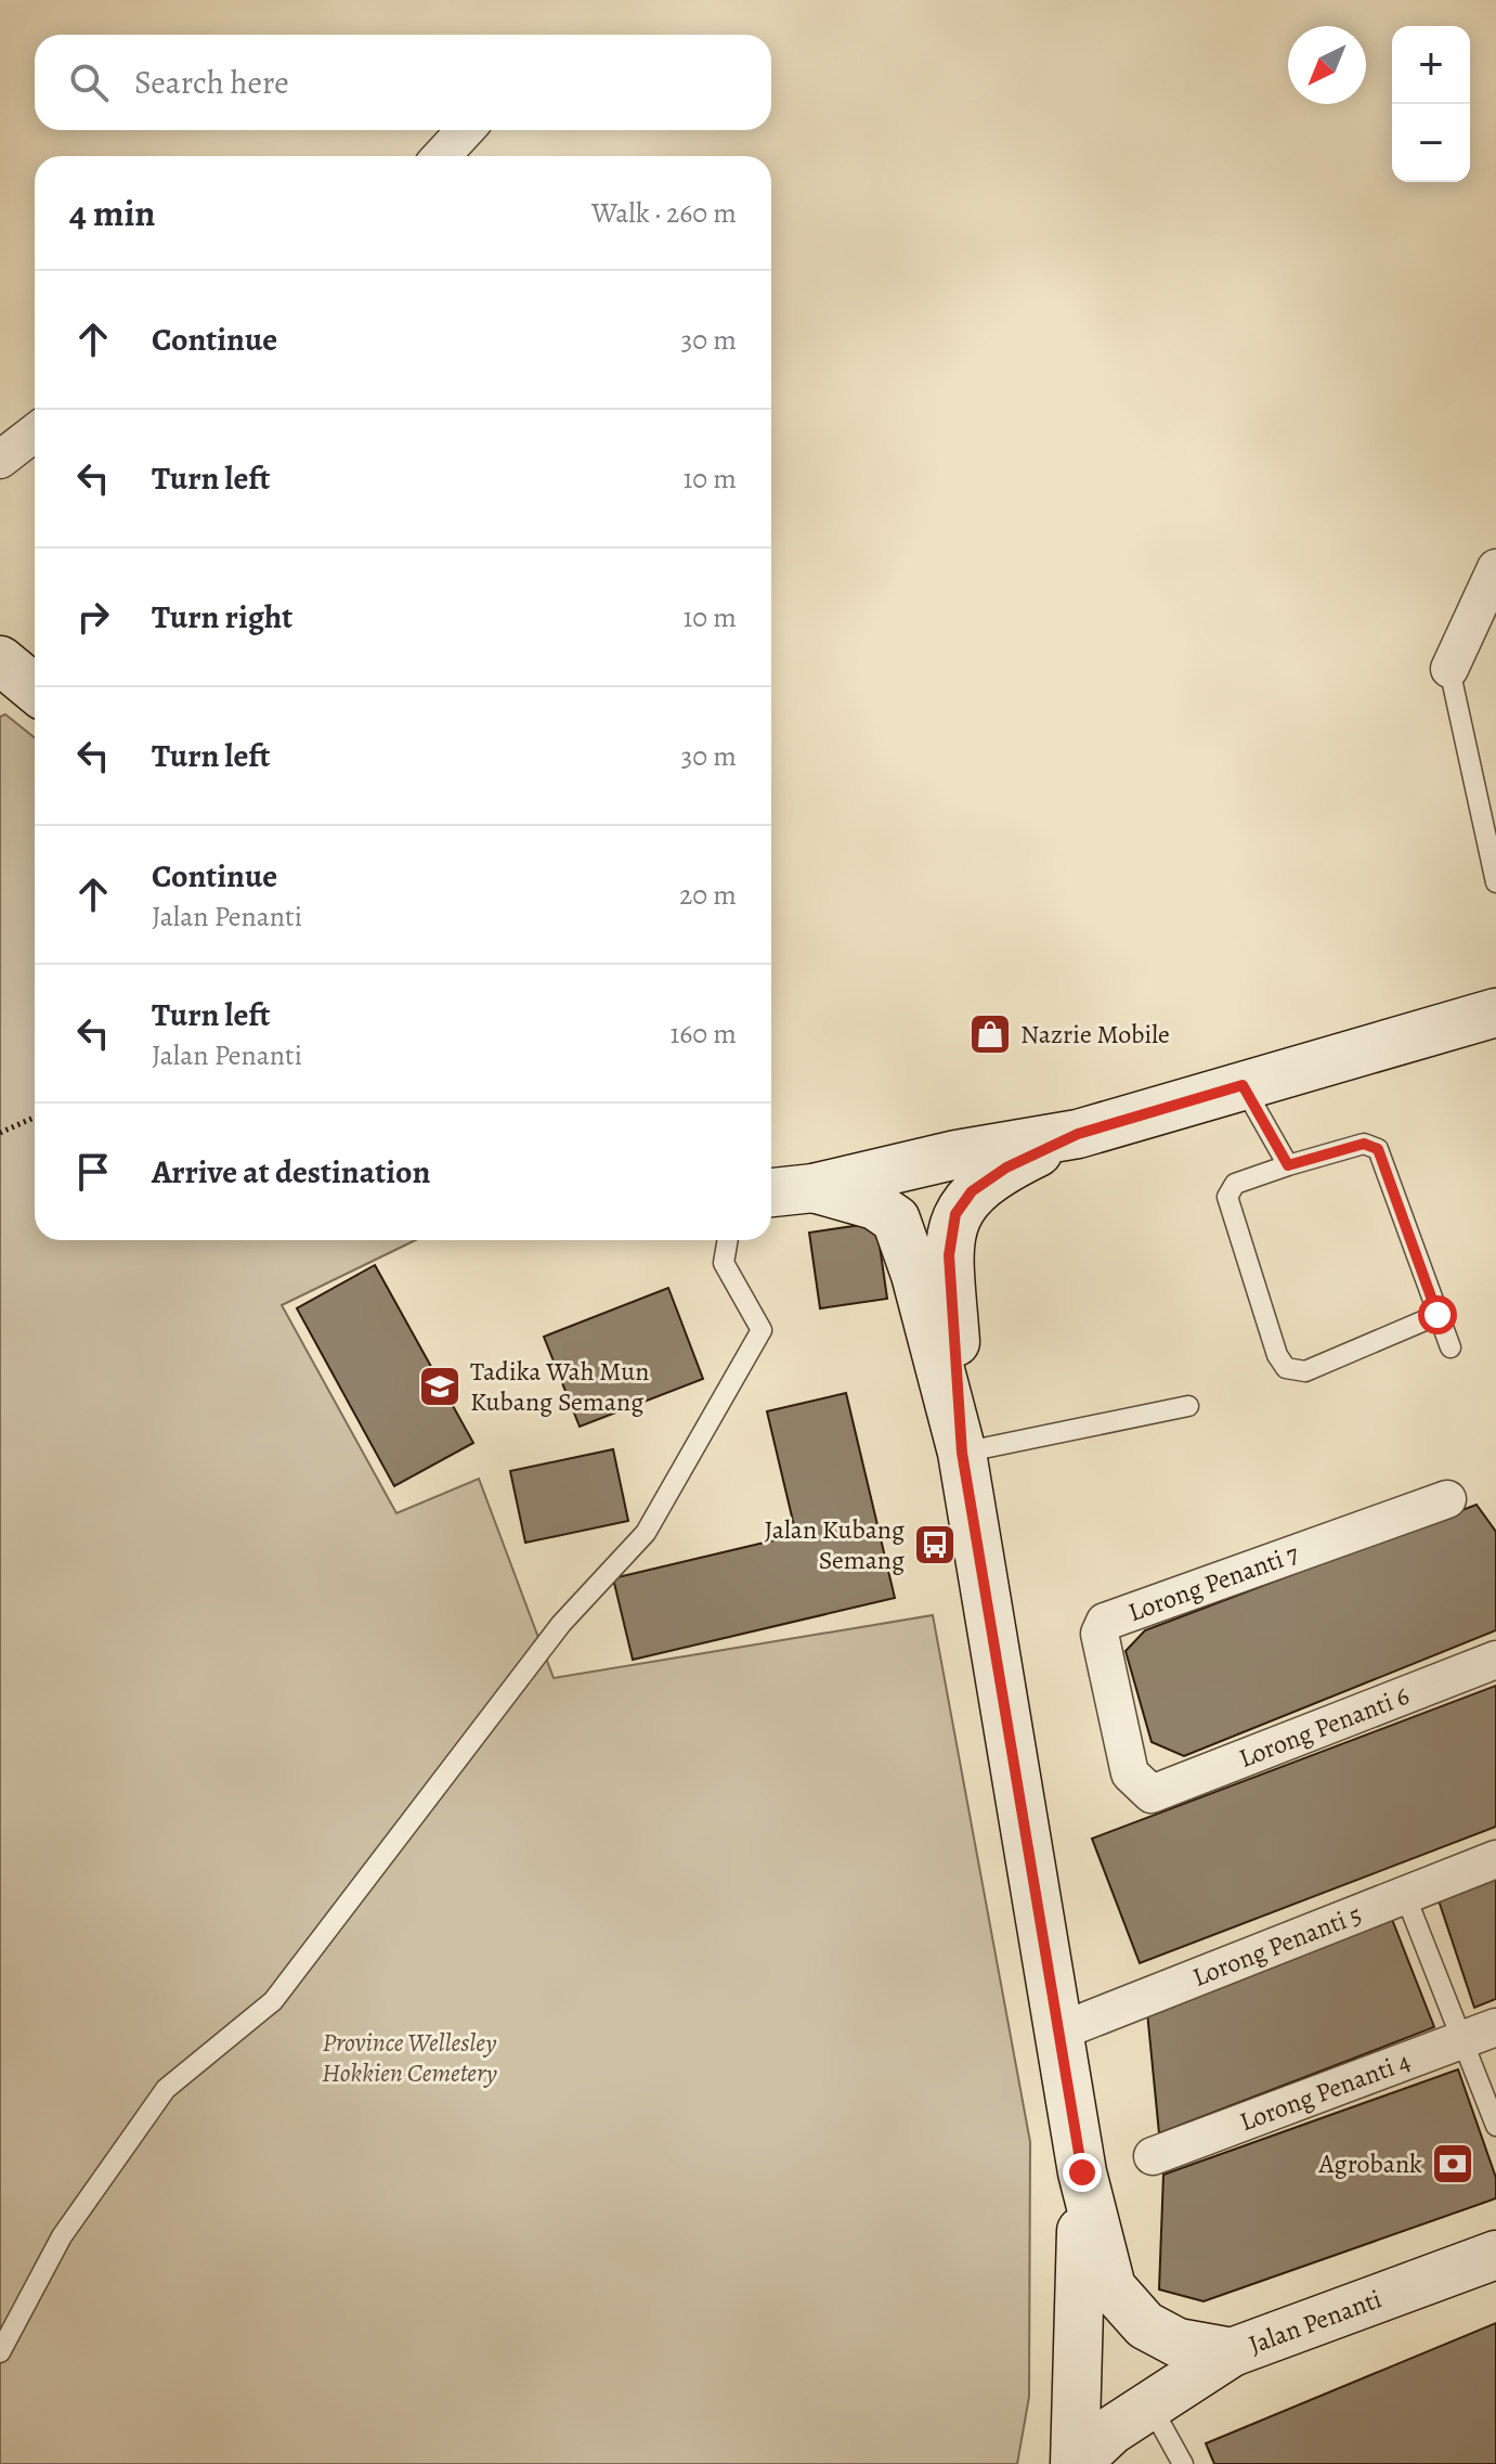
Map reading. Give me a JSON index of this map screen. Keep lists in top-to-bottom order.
{
  "streets": {
    "main road": ["Jalan Penanti"],
    "street": [
      "Lorong Penanti 7",
      "Lorong Penanti 6",
      "Lorong Penanti 5",
      "Lorong Penanti 4"
    ]
  },
  "crossings": [
    ["Lorong Penanti 7", "Lorong Penanti 6"],
    ["Lorong Penanti 5", "Jalan Penanti"]
  ],
  "parks": ["Province Wellesley Hokkien Cemetery"],
  "places": {
    "shop": ["Nazrie Mobile"],
    "school or university": ["Tadika Wah Mun Kubang Semang"],
    "bus stop": ["Jalan Kubang Semang"],
    "bank": ["Agrobank"]
  },
  "north": "bottom left",
  "page": {
    "map_buttons": ["+", "−"],
    "search": "Search here",
    "heading": ["4 min", "Walk · 260 m"],
    "list": [
      ["Continue", "30 m"],
      ["Turn left", "10 m"],
      ["Turn right", "10 m"],
      ["Turn left", "30 m"],
      ["Continue", "Jalan Penanti", "20 m"],
      ["Turn left", "Jalan Penanti", "160 m"],
      "Arrive at destination"
    ]
  }
}
